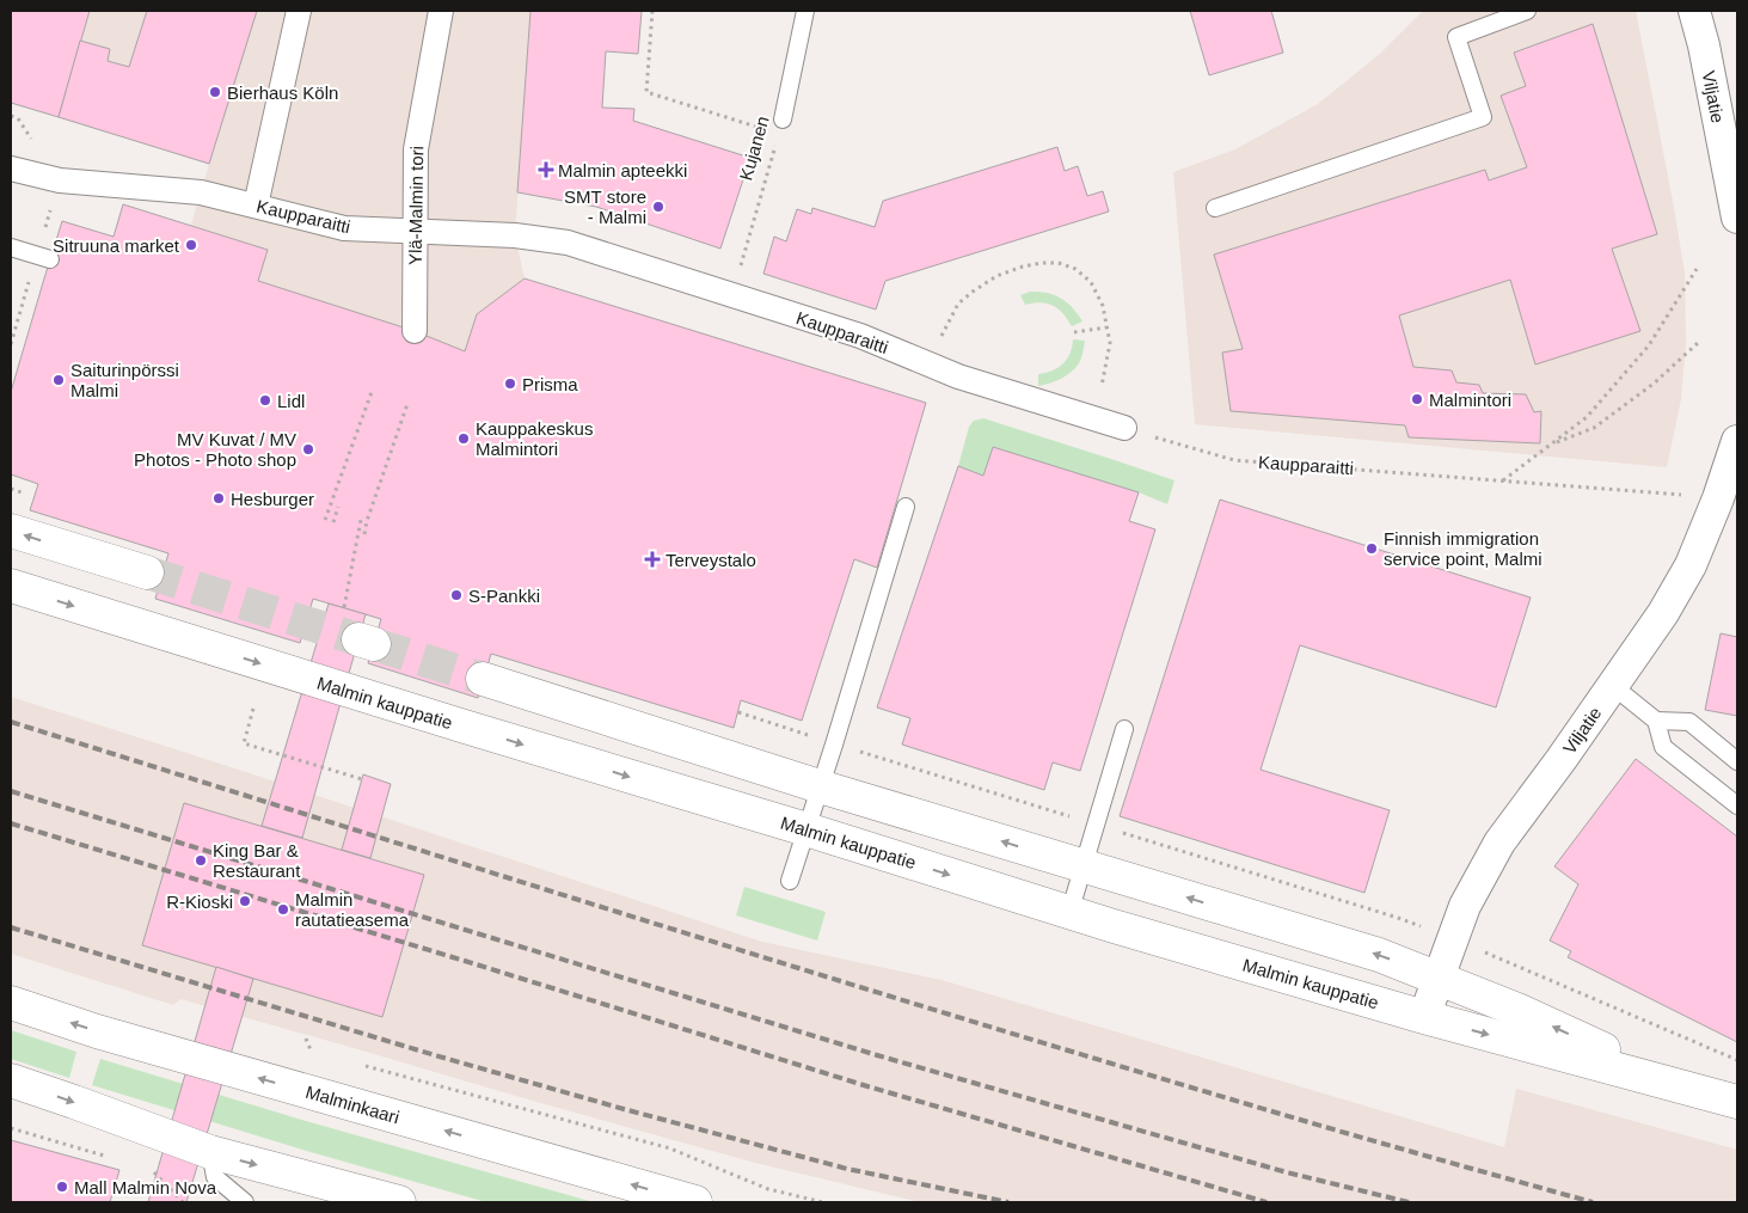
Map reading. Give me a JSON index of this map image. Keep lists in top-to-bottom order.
{
  "streets": {
    "main road": ["Malmin kauppatie", "Malminkaari"],
    "street": ["Viljatie", "Ylä-Malmin tori", "Kaupparaitti"],
    "lane": ["Kujanen"]
  },
  "crossings": [
    ["Viljatie", "Malmin kauppatie"],
    ["Kujanen", "Kaupparaitti"],
    ["Ylä-Malmin tori", "Kaupparaitti"]
  ],
  "places": {
    "other": [
      "Bierhaus Köln",
      "SMT store - Malmi",
      "Sitruuna market",
      "Saiturinpörssi Malmi",
      "Prisma",
      "Malmintori",
      "Lidl",
      "Kauppakeskus Malmintori",
      "MV Kuvat / MV Photos - Photo shop",
      "Hesburger",
      "Finnish immigration service point, Malmi",
      "S-Pankki",
      "King Bar & Restaurant",
      "R-Kioski",
      "Malmin rautatieasema",
      "Mall Malmin Nova"
    ],
    "health": ["Malmin apteekki", "Terveystalo"]
  }
}
